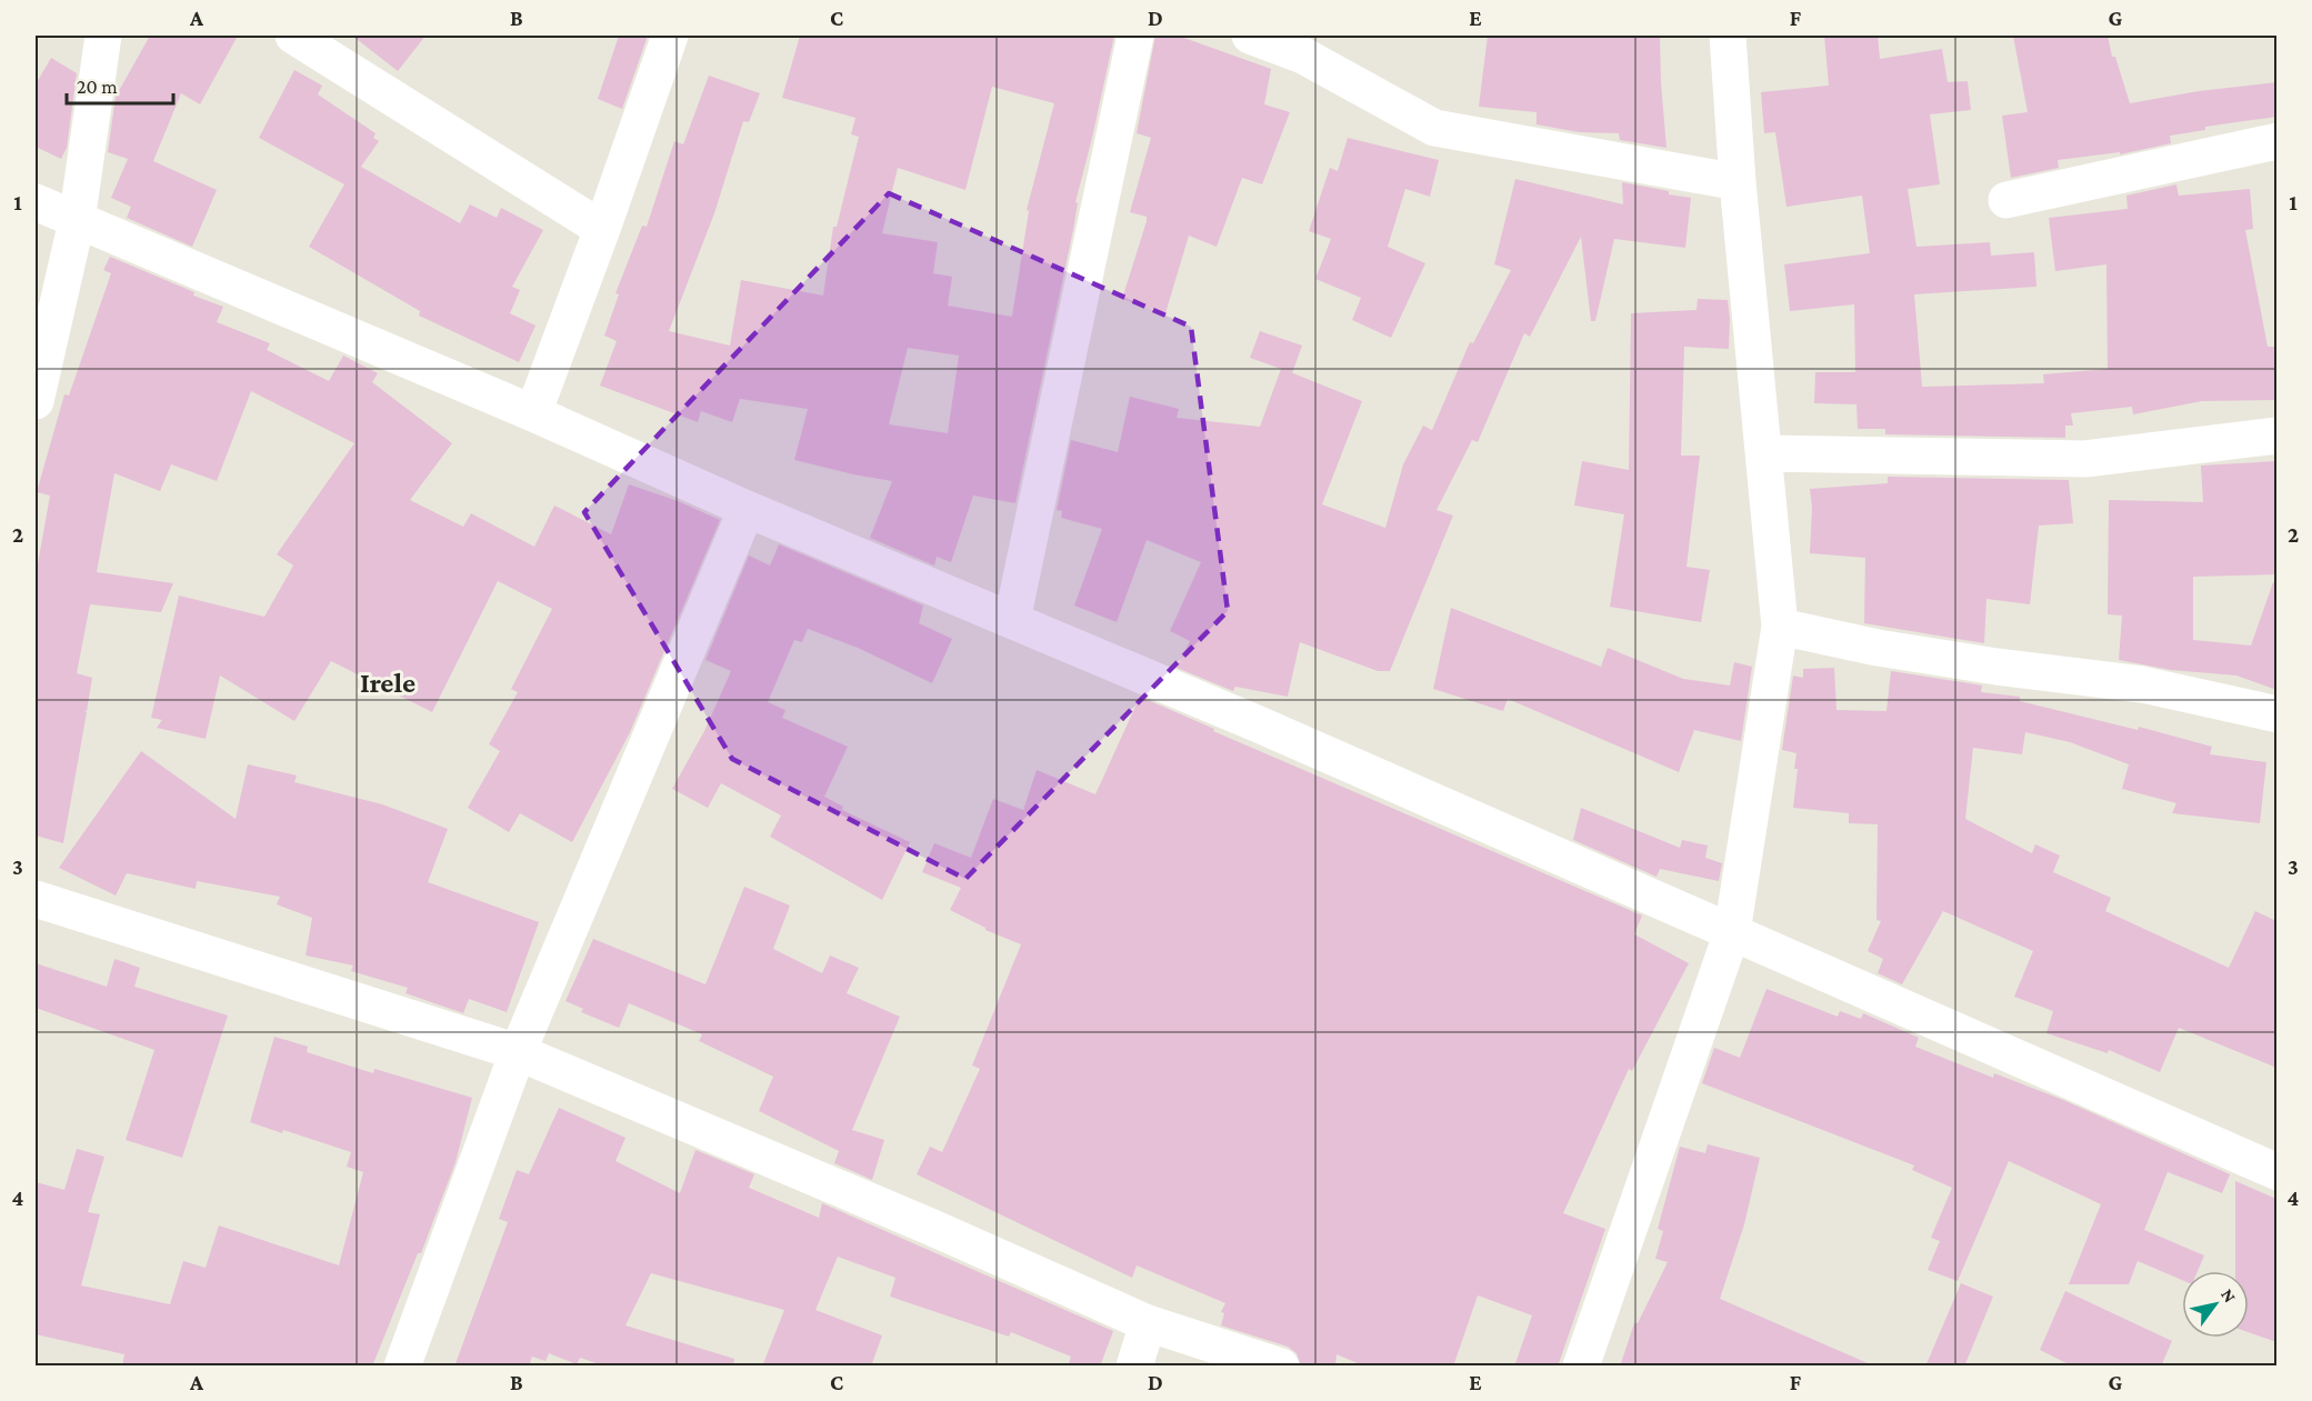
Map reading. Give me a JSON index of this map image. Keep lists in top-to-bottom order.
{
  "districts": ["Irele"],
  "scale_bar": "20 m",
  "north": "top right",
  "grid": {
    "columns": [
      "A",
      "B",
      "C",
      "D",
      "E",
      "F",
      "G"
    ],
    "rows": [
      "1",
      "2",
      "3",
      "4"
    ]
  }
}
